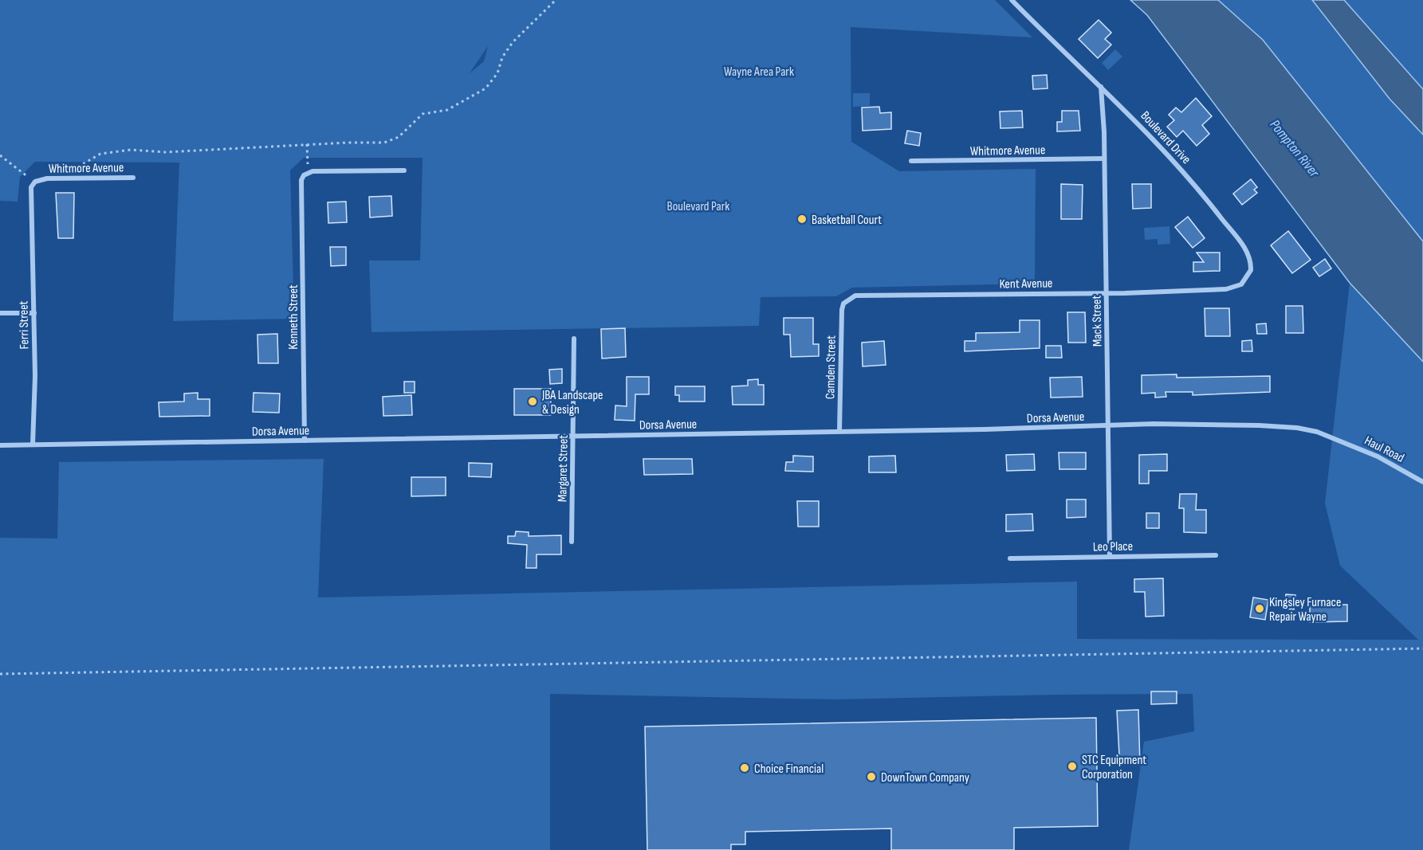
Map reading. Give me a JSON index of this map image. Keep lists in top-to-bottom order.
{
  "streets": {
    "street": [
      "Boulevard Drive",
      "Whitmore Avenue",
      "Kent Avenue",
      "Kenneth Street",
      "Mack Street",
      "Ferri Street",
      "Camden Street",
      "Dorsa Avenue",
      "Haul Road",
      "Margaret Street",
      "Leo Place"
    ]
  },
  "crossings": [
    ["Boulevard Drive", "Kent Avenue"],
    ["Boulevard Drive", "Mack Street"],
    ["Whitmore Avenue", "Mack Street"],
    ["Whitmore Avenue", "Ferri Street"],
    ["Kent Avenue", "Mack Street"],
    ["Kent Avenue", "Camden Street"],
    ["Kenneth Street", "Dorsa Avenue"],
    ["Mack Street", "Dorsa Avenue"],
    ["Mack Street", "Leo Place"],
    ["Ferri Street", "Dorsa Avenue"],
    ["Camden Street", "Dorsa Avenue"],
    ["Dorsa Avenue", "Haul Road"],
    ["Dorsa Avenue", "Margaret Street"]
  ],
  "water": ["Pompton River"],
  "parks": ["Wayne Area Park", "Boulevard Park"],
  "places": [
    "Basketball Court",
    "JBA Landscape & Design",
    "Kingsley Furnace Repair Wayne",
    "STC Equipment Corporation",
    "Choice Financial",
    "DownTown Company"
  ]
}
